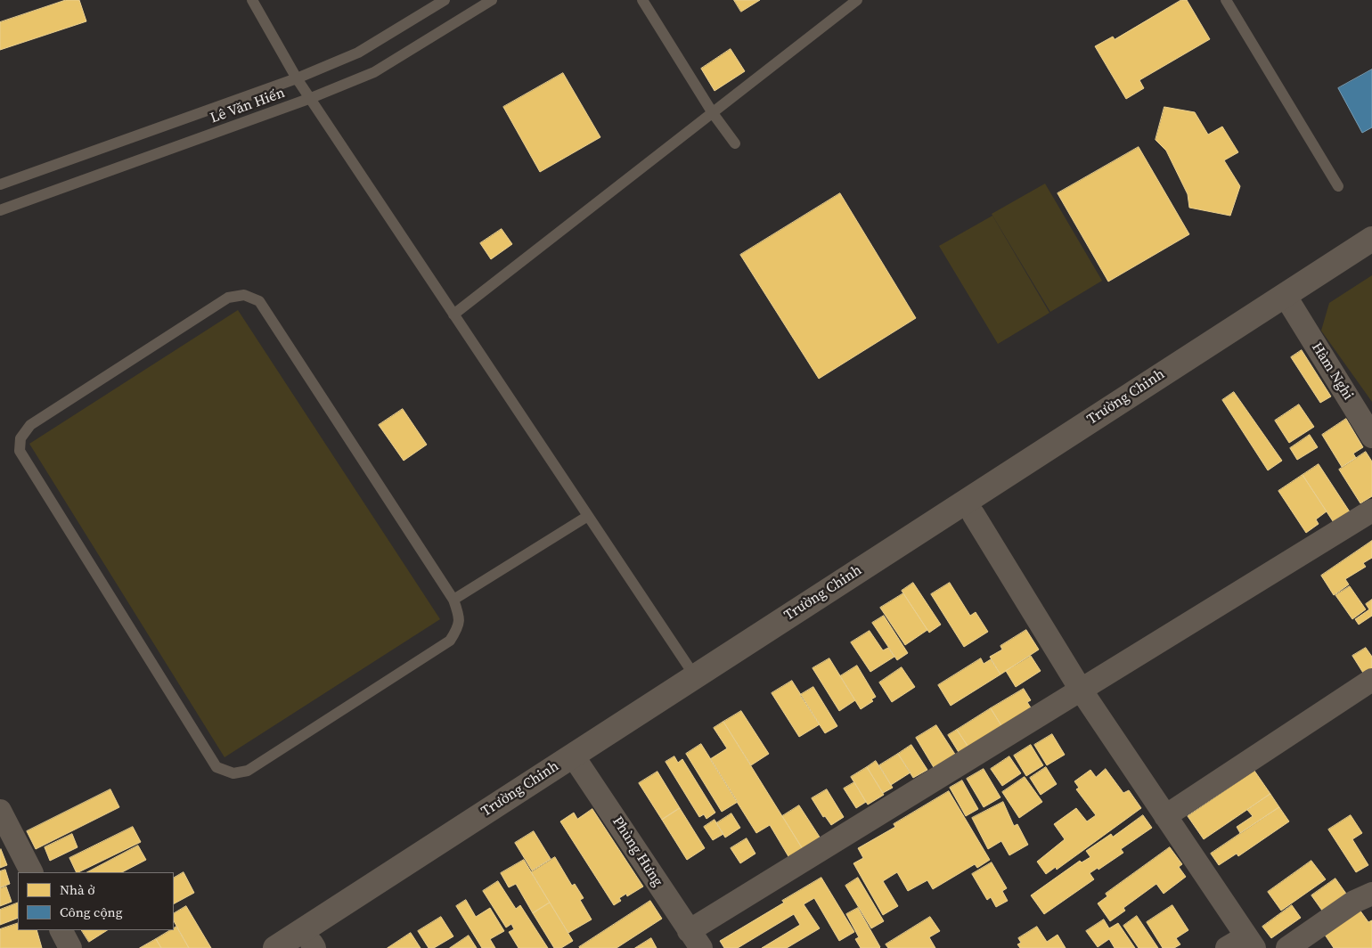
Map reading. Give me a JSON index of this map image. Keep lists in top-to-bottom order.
{
  "streets": {
    "street": ["Hàm Nghi", "Trường Chinh", "Phùng Hưng"],
    "lane": ["Lê Văn Hiến"]
  },
  "crossings": [
    ["Hàm Nghi", "Trường Chinh"],
    ["Trường Chinh", "Phùng Hưng"]
  ],
  "legend": ["Nhà ở", "Công cộng"]
}
